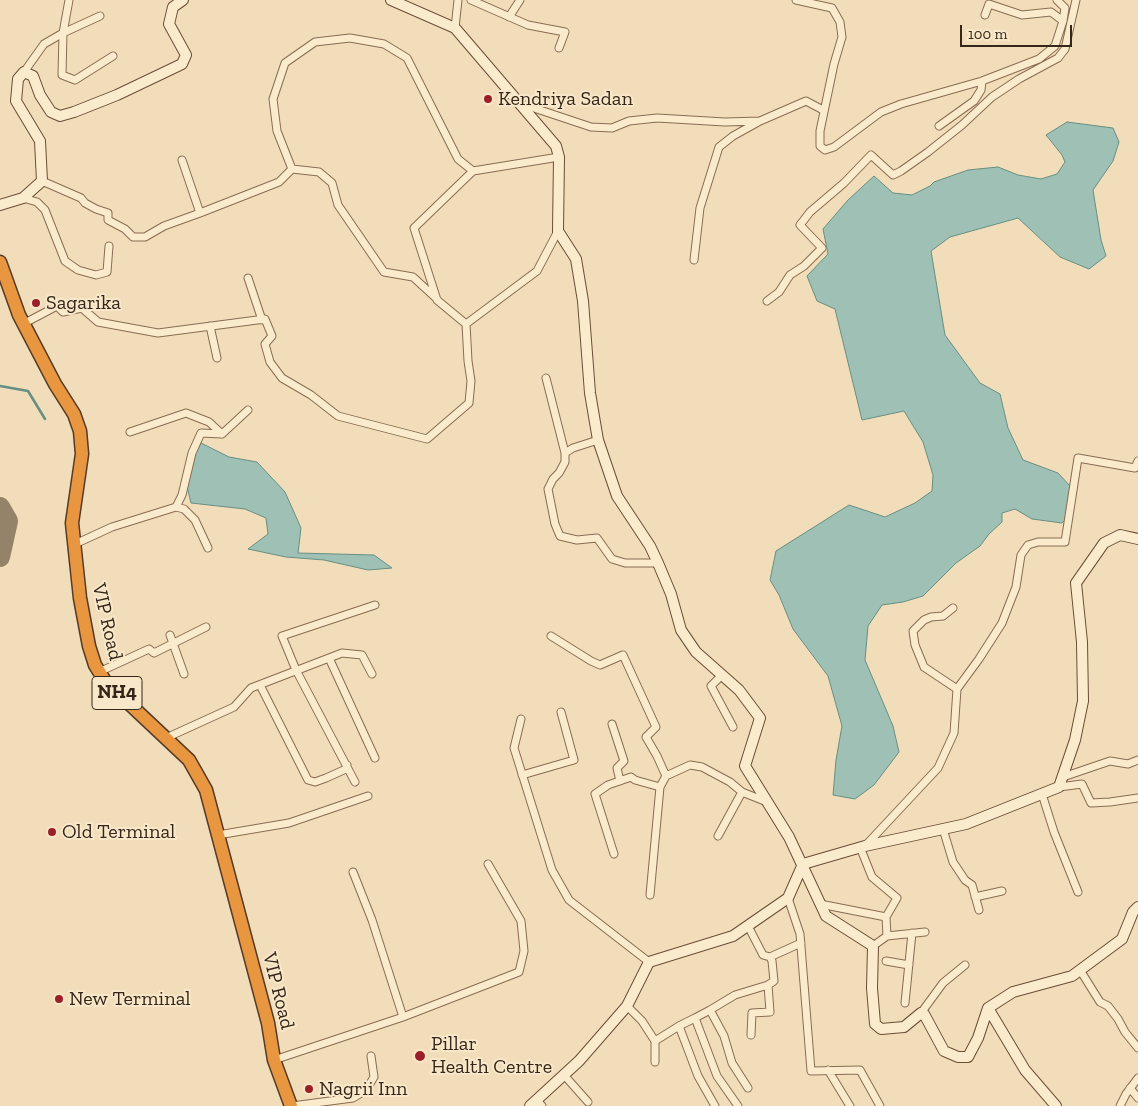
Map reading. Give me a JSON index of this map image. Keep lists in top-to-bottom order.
{
  "streets": {
    "highway": ["VIP Road", "NH4"]
  },
  "places": [
    "Kendriya Sadan",
    "Sagarika",
    "Old Terminal",
    "New Terminal",
    "Pillar Health Centre",
    "Nagrii Inn"
  ],
  "scale_bar": "100 m"
}
